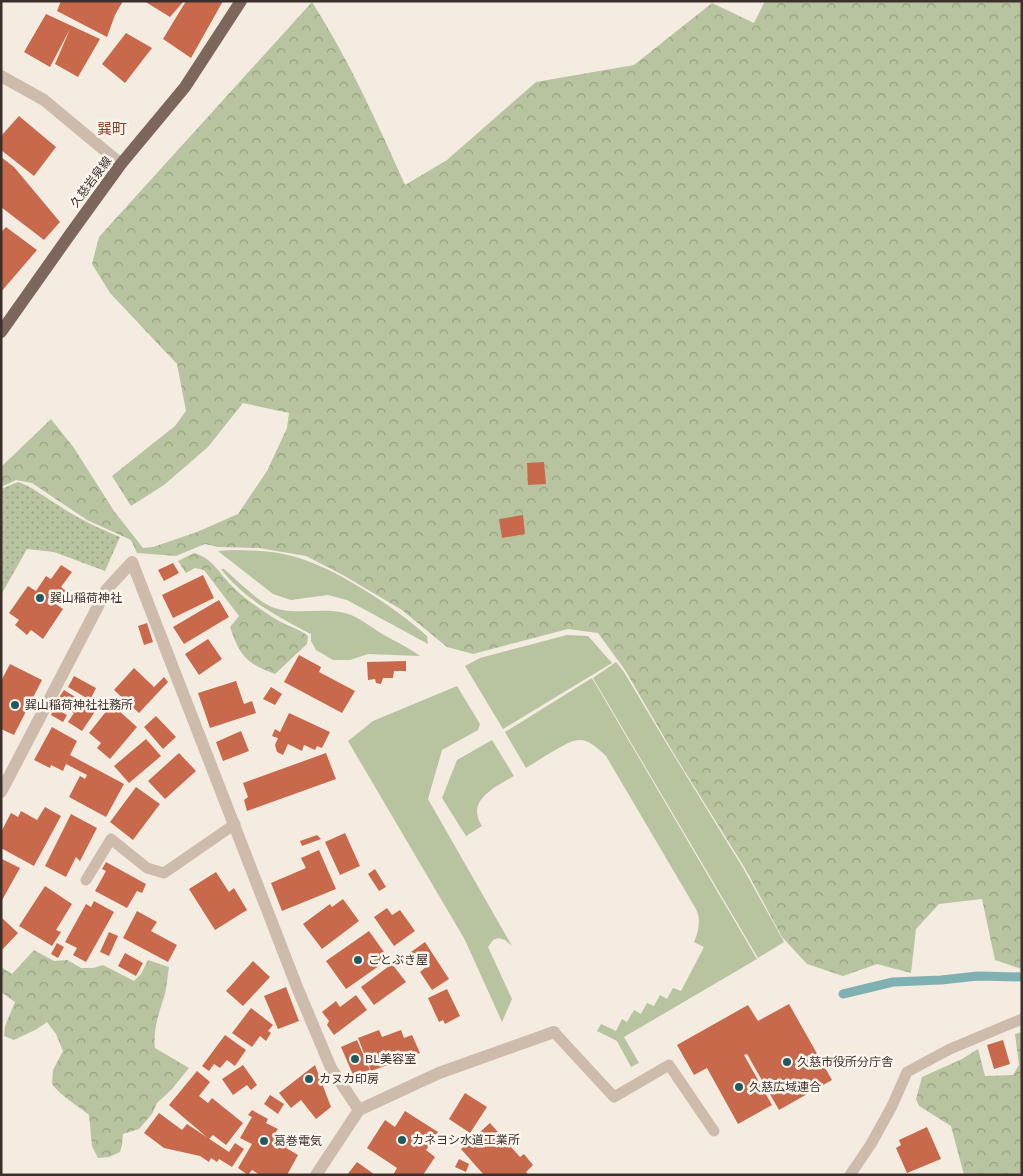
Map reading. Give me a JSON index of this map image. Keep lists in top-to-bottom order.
{
  "streets": {
    "main road": ["久慈岩泉線"]
  },
  "districts": ["巽町"],
  "places": [
    "巽山稲荷神社",
    "巽山稲荷神社社務所",
    "ことぶき屋",
    "BL美容室",
    "久慈市役所分庁舎",
    "カヌカ印房",
    "久慈広域連合",
    "カネヨシ水道工業所",
    "葛巻電気"
  ]
}
